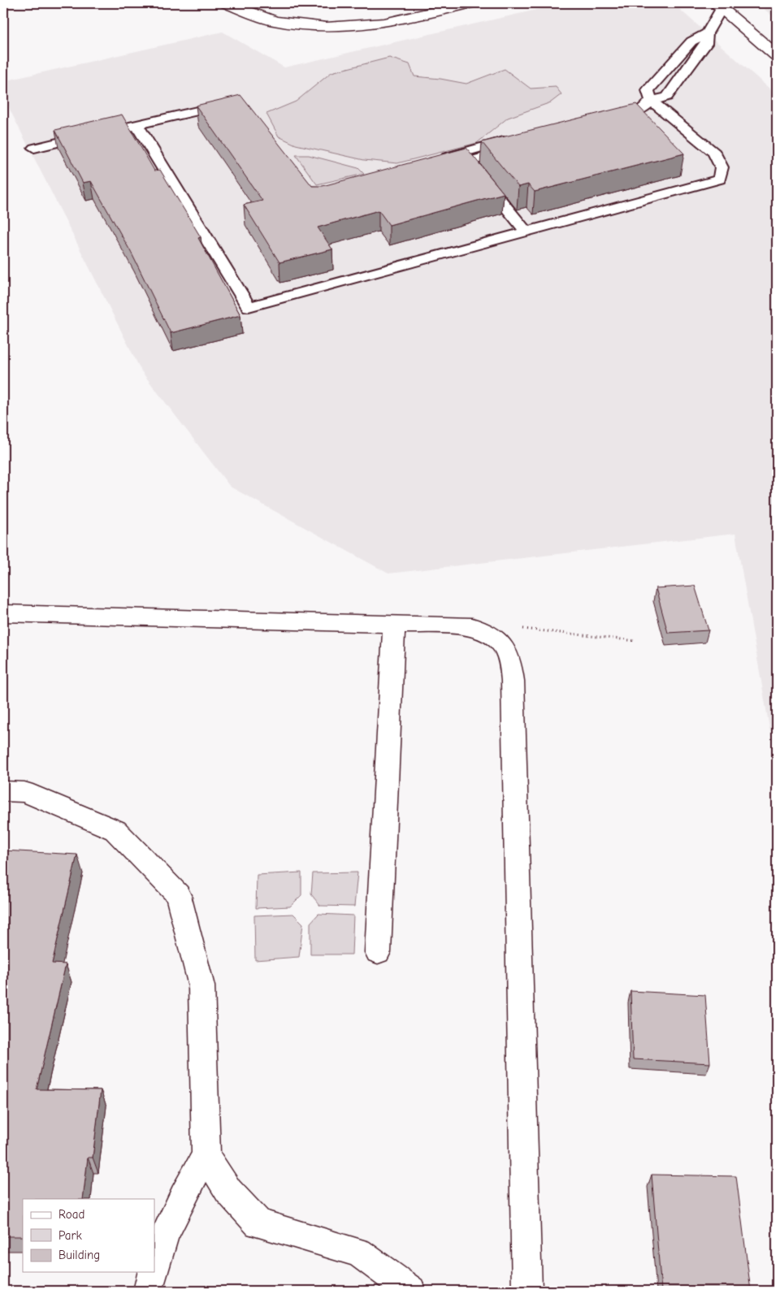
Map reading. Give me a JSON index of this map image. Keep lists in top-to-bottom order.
{
  "legend": ["Road", "Park", "Building"]
}
